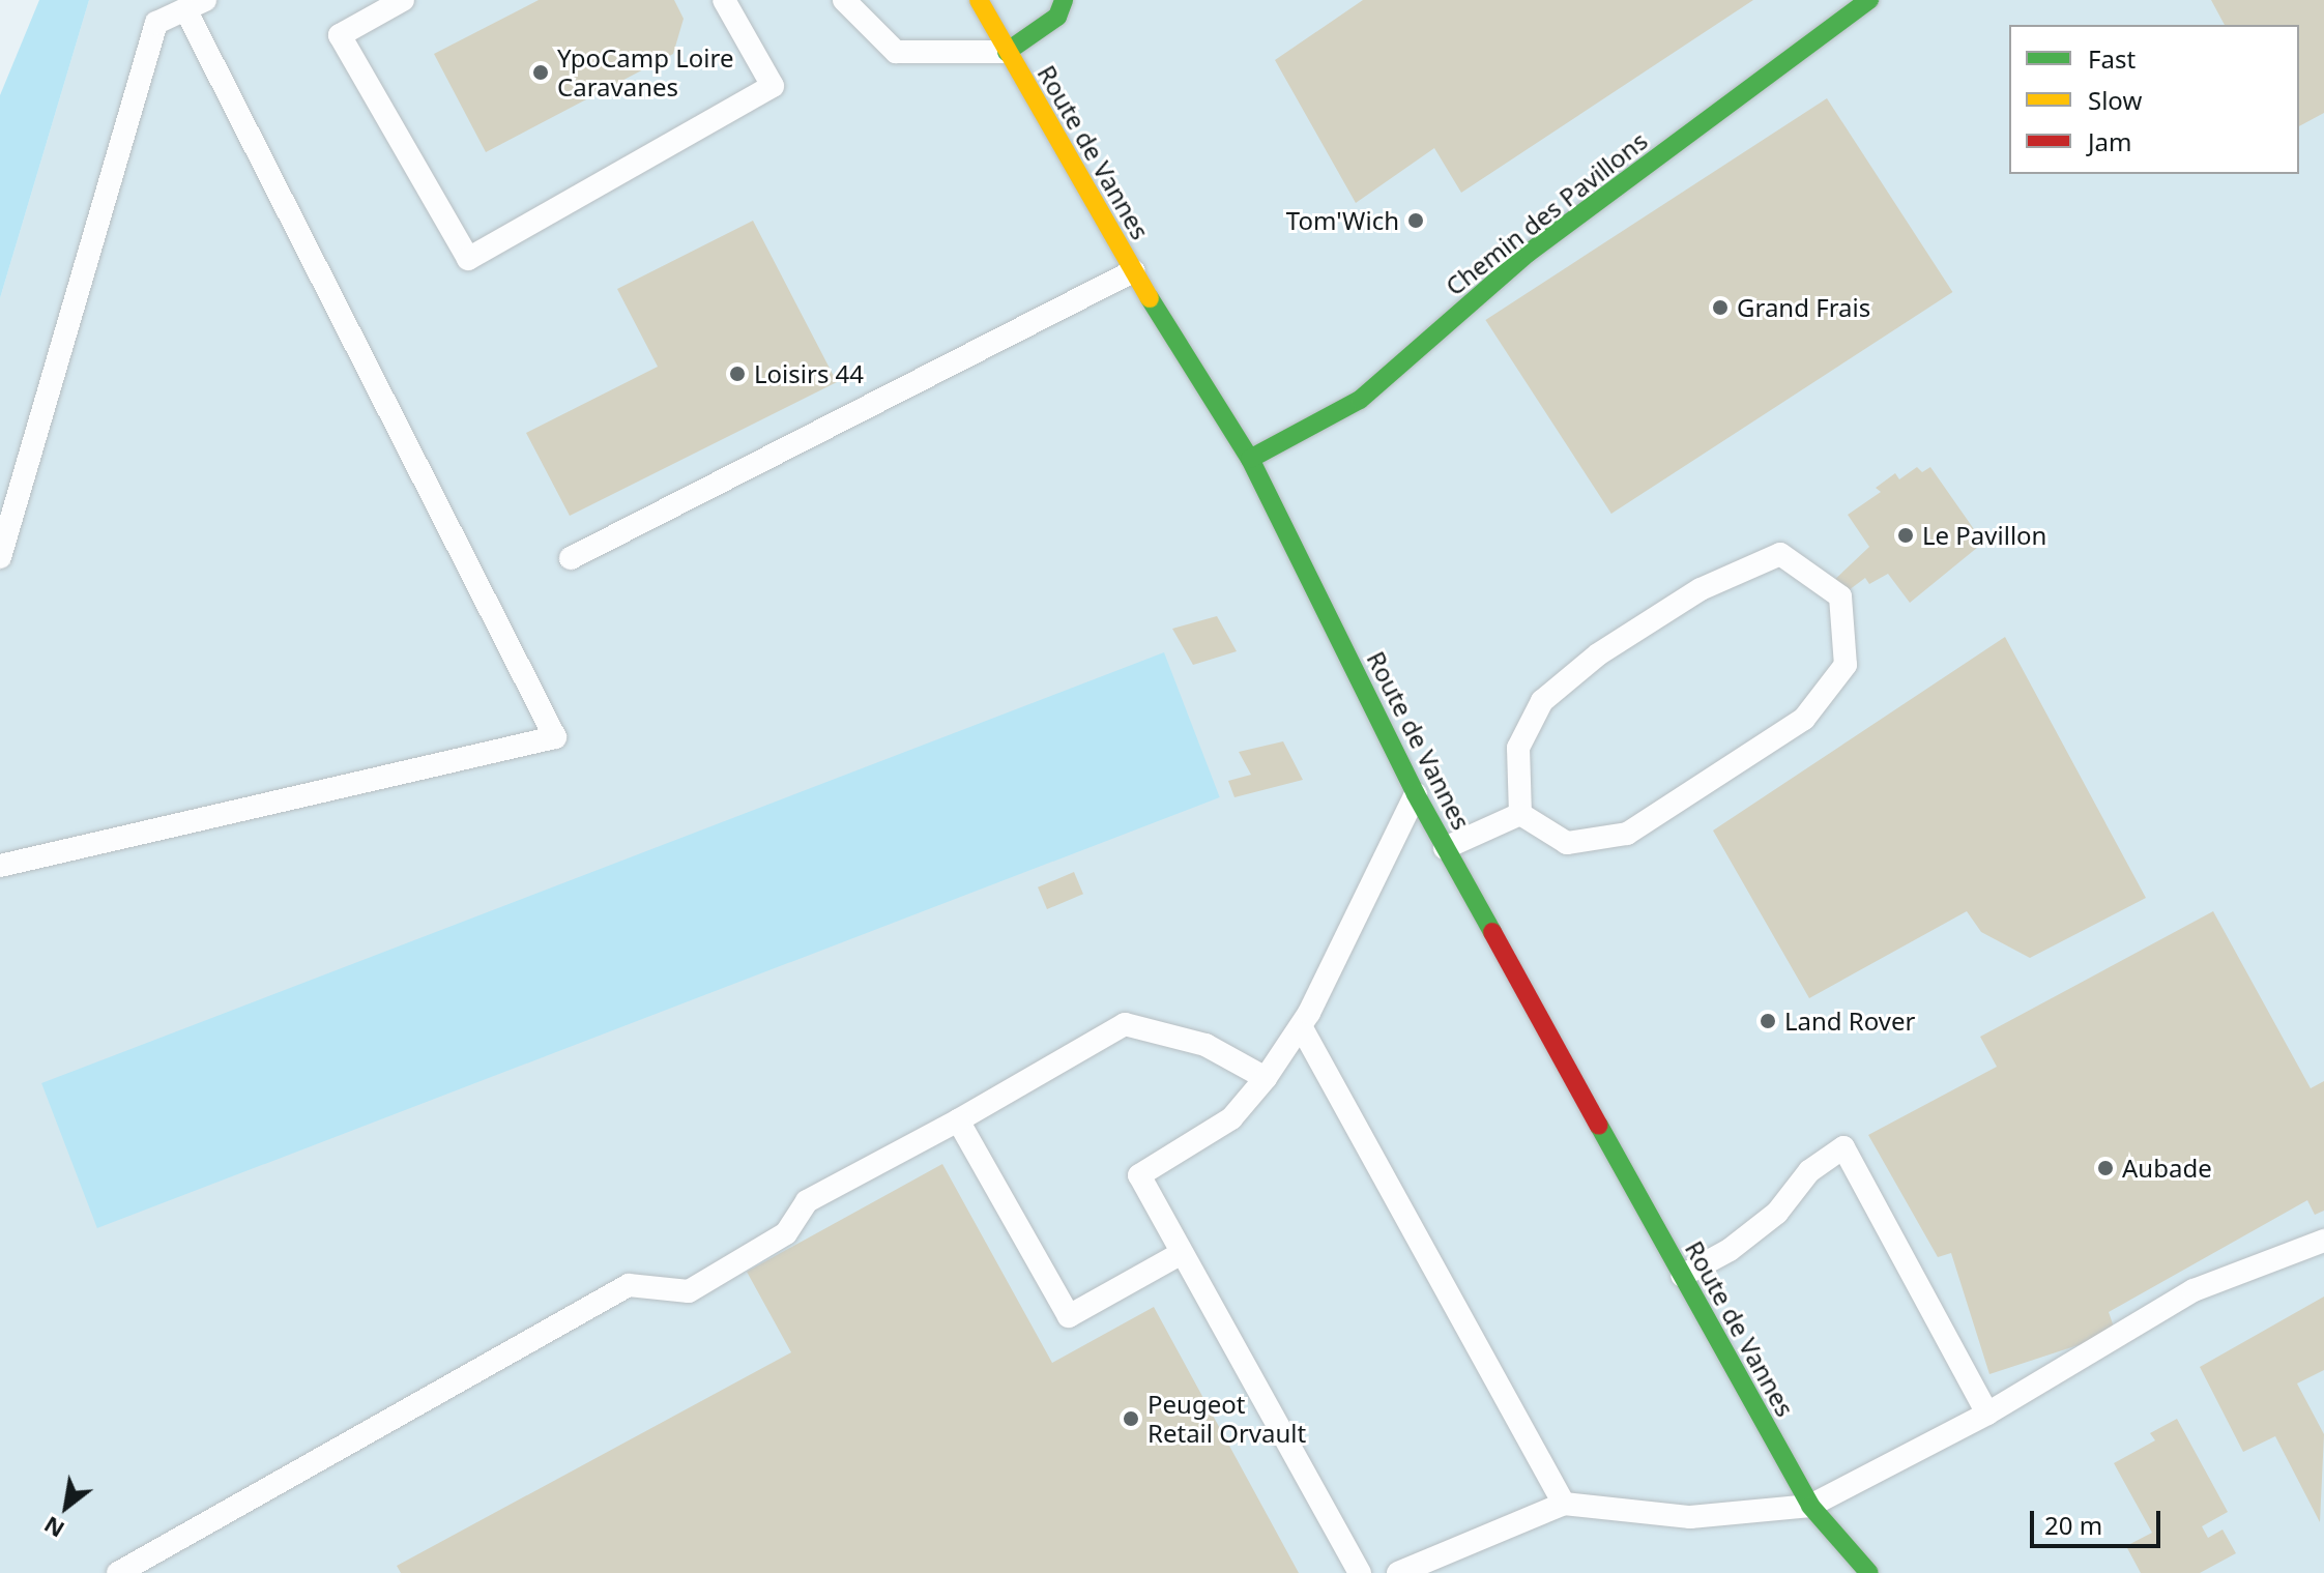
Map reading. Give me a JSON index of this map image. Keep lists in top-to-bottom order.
{
  "streets": {
    "main road": ["Route de Vannes", "Chemin des Pavillons"]
  },
  "crossings": [
    ["Route de Vannes", "Chemin des Pavillons"]
  ],
  "places": [
    "YpoCamp Loire Caravanes",
    "Tom'Wich",
    "Grand Frais",
    "Loisirs 44",
    "Le Pavillon",
    "Land Rover",
    "Aubade",
    "Peugeot Retail Orvault"
  ],
  "legend": ["Fast", "Slow", "Jam"],
  "scale_bar": "20 m",
  "north": "bottom left"
}
